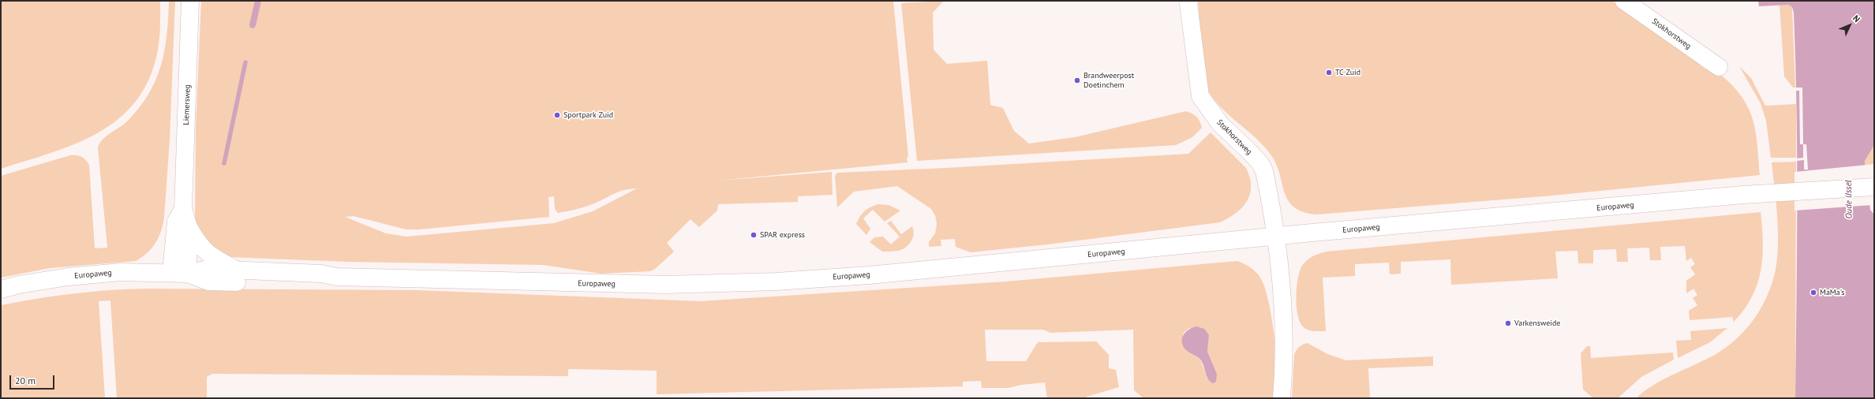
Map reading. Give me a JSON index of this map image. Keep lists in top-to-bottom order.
{
  "streets": {
    "main road": ["Stokhorstweg", "Liemersweg", "Europaweg"]
  },
  "crossings": [
    ["Stokhorstweg", "Europaweg"],
    ["Liemersweg", "Europaweg"]
  ],
  "water": ["Oude IJssel"],
  "places": [
    "TC Zuid",
    "Brandweerpost Doetinchem",
    "Sportpark Zuid",
    "SPAR express",
    "MaMa's",
    "Varkensweide"
  ],
  "scale_bar": "20 m",
  "north": "top right"
}
